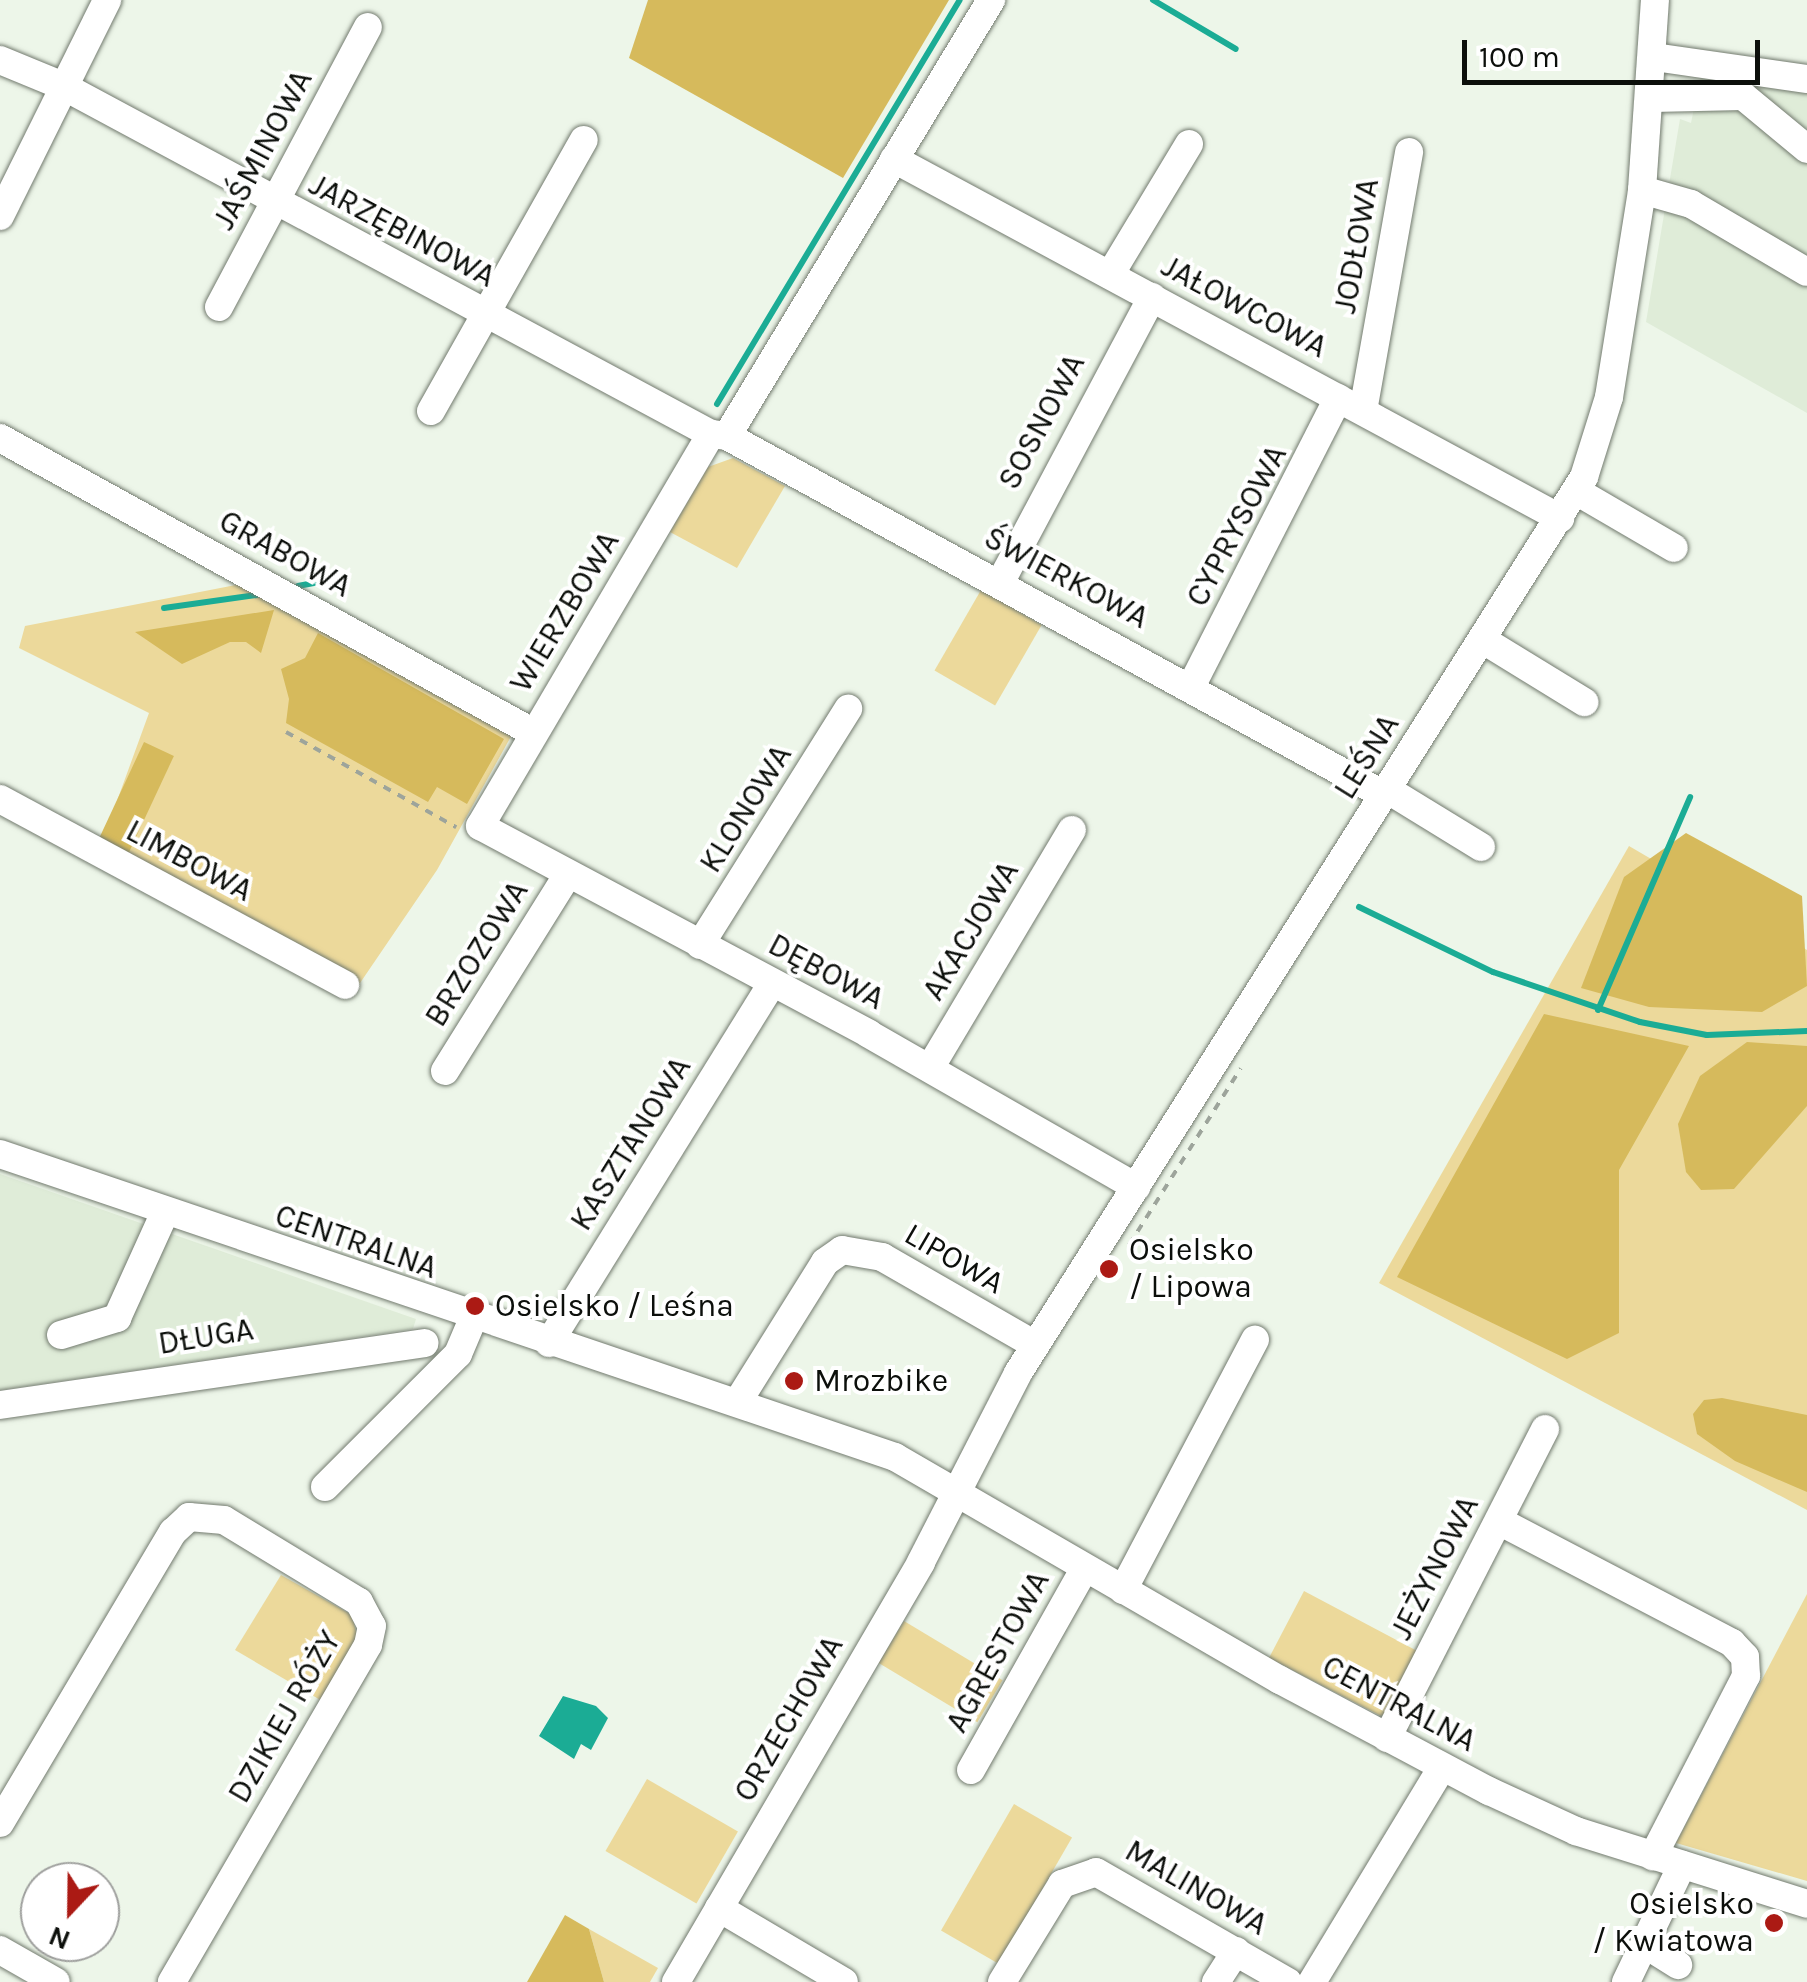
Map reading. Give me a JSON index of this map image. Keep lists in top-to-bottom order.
{
  "streets": {
    "street": [
      "JAŚMINOWA",
      "JARZĘBINOWA",
      "JODŁOWA",
      "JAŁOWCOWA",
      "SOSNOWA",
      "CYPRYSOWA",
      "GRABOWA",
      "ŚWIERKOWA",
      "WIERZBOWA",
      "LEŚNA",
      "KLONOWA",
      "LIMBOWA",
      "AKACJOWA",
      "BRZOZOWA",
      "DĘBOWA",
      "KASZTANOWA",
      "CENTRALNA",
      "LIPOWA",
      "DŁUGA",
      "JEŻYNOWA",
      "AGRESTOWA",
      "DZIKIEJ RÓŻY",
      "ORZECHOWA",
      "MALINOWA"
    ]
  },
  "crossings": [
    ["JAŚMINOWA", "JARZĘBINOWA"],
    ["JARZĘBINOWA", "ŚWIERKOWA"],
    ["JARZĘBINOWA", "WIERZBOWA"],
    ["JODŁOWA", "JAŁOWCOWA"],
    ["JAŁOWCOWA", "SOSNOWA"],
    ["JAŁOWCOWA", "CYPRYSOWA"],
    ["JAŁOWCOWA", "WIERZBOWA"],
    ["JAŁOWCOWA", "LEŚNA"],
    ["SOSNOWA", "ŚWIERKOWA"],
    ["CYPRYSOWA", "ŚWIERKOWA"],
    ["GRABOWA", "WIERZBOWA"],
    ["ŚWIERKOWA", "WIERZBOWA"],
    ["ŚWIERKOWA", "LEŚNA"],
    ["WIERZBOWA", "DĘBOWA"],
    ["LEŚNA", "DĘBOWA"],
    ["LEŚNA", "CENTRALNA"],
    ["LEŚNA", "LIPOWA"],
    ["LEŚNA", "ORZECHOWA"],
    ["KLONOWA", "DĘBOWA"],
    ["AKACJOWA", "DĘBOWA"],
    ["BRZOZOWA", "DĘBOWA"],
    ["DĘBOWA", "KASZTANOWA"],
    ["KASZTANOWA", "CENTRALNA"],
    ["CENTRALNA", "LIPOWA"],
    ["CENTRALNA", "JEŻYNOWA"],
    ["CENTRALNA", "AGRESTOWA"],
    ["CENTRALNA", "ORZECHOWA"]
  ],
  "places": [
    "Osielsko / Lipowa",
    "Osielsko / Leśna",
    "Mrozbike",
    "Osielsko / Kwiatowa"
  ],
  "scale_bar": "100 m",
  "north": "bottom"
}
